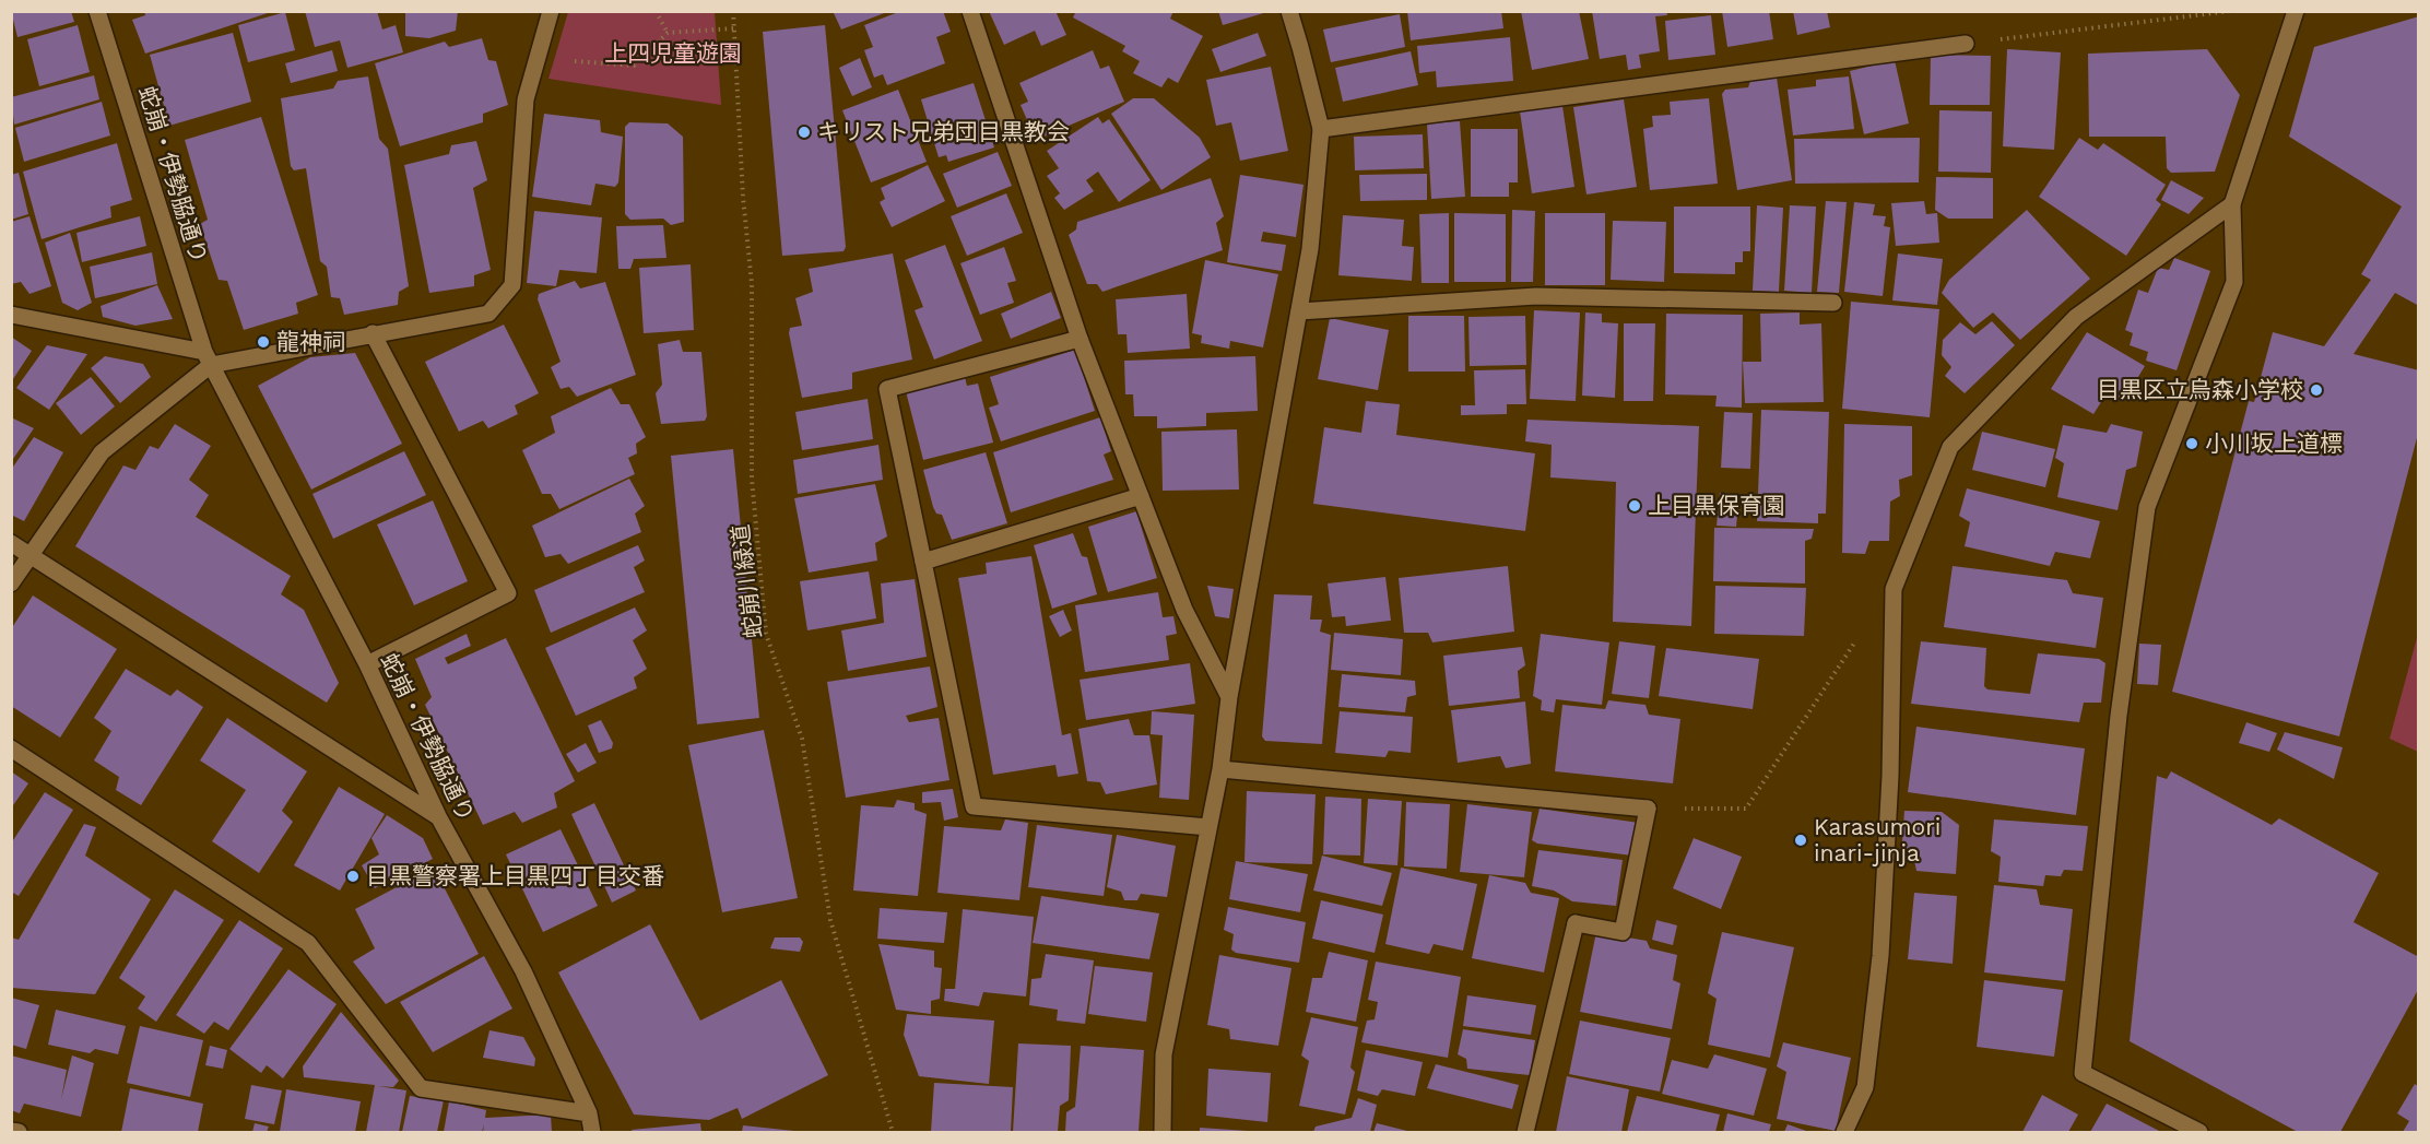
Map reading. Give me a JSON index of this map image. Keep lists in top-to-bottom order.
{
  "streets": {
    "street": ["蛇崩・伊勢脇通り"],
    "path": ["蛇崩川緑道"]
  },
  "parks": ["上四児童遊園"],
  "places": [
    "キリスト兄弟団目黒教会",
    "龍神祠",
    "目黒区立烏森小学校",
    "小川坂上道標",
    "上目黒保育園",
    "Karasumori inari-jinja",
    "目黒警察署上目黒四丁目交番"
  ]
}
